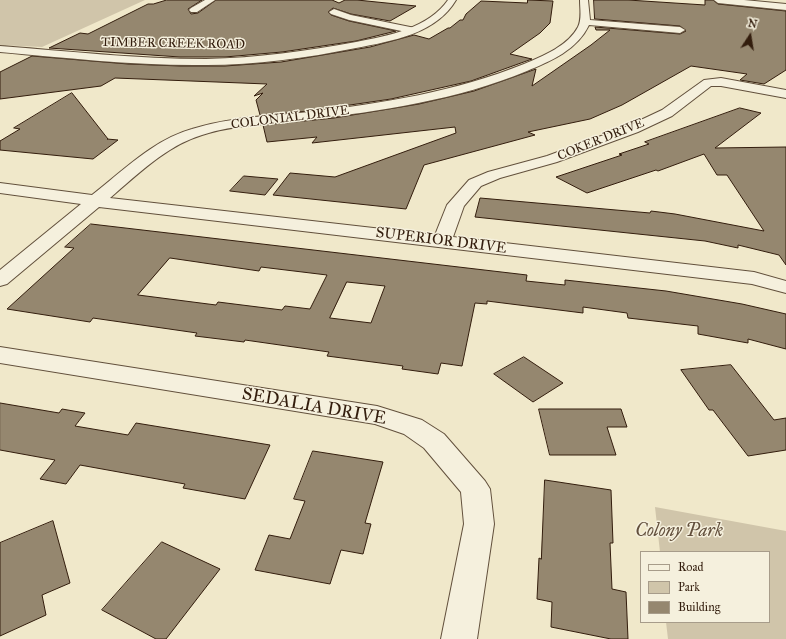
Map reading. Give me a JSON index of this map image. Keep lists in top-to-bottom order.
{
  "streets": {
    "street": [
      "TIMBER CREEK ROAD",
      "COLONIAL DRIVE",
      "COKER DRIVE",
      "SUPERIOR DRIVE",
      "SEDALIA DRIVE"
    ]
  },
  "crossings": [
    ["COLONIAL DRIVE", "SUPERIOR DRIVE"],
    ["COKER DRIVE", "SUPERIOR DRIVE"]
  ],
  "parks": ["Colony Park"],
  "legend": ["Road", "Park", "Building"],
  "north": "top"
}
